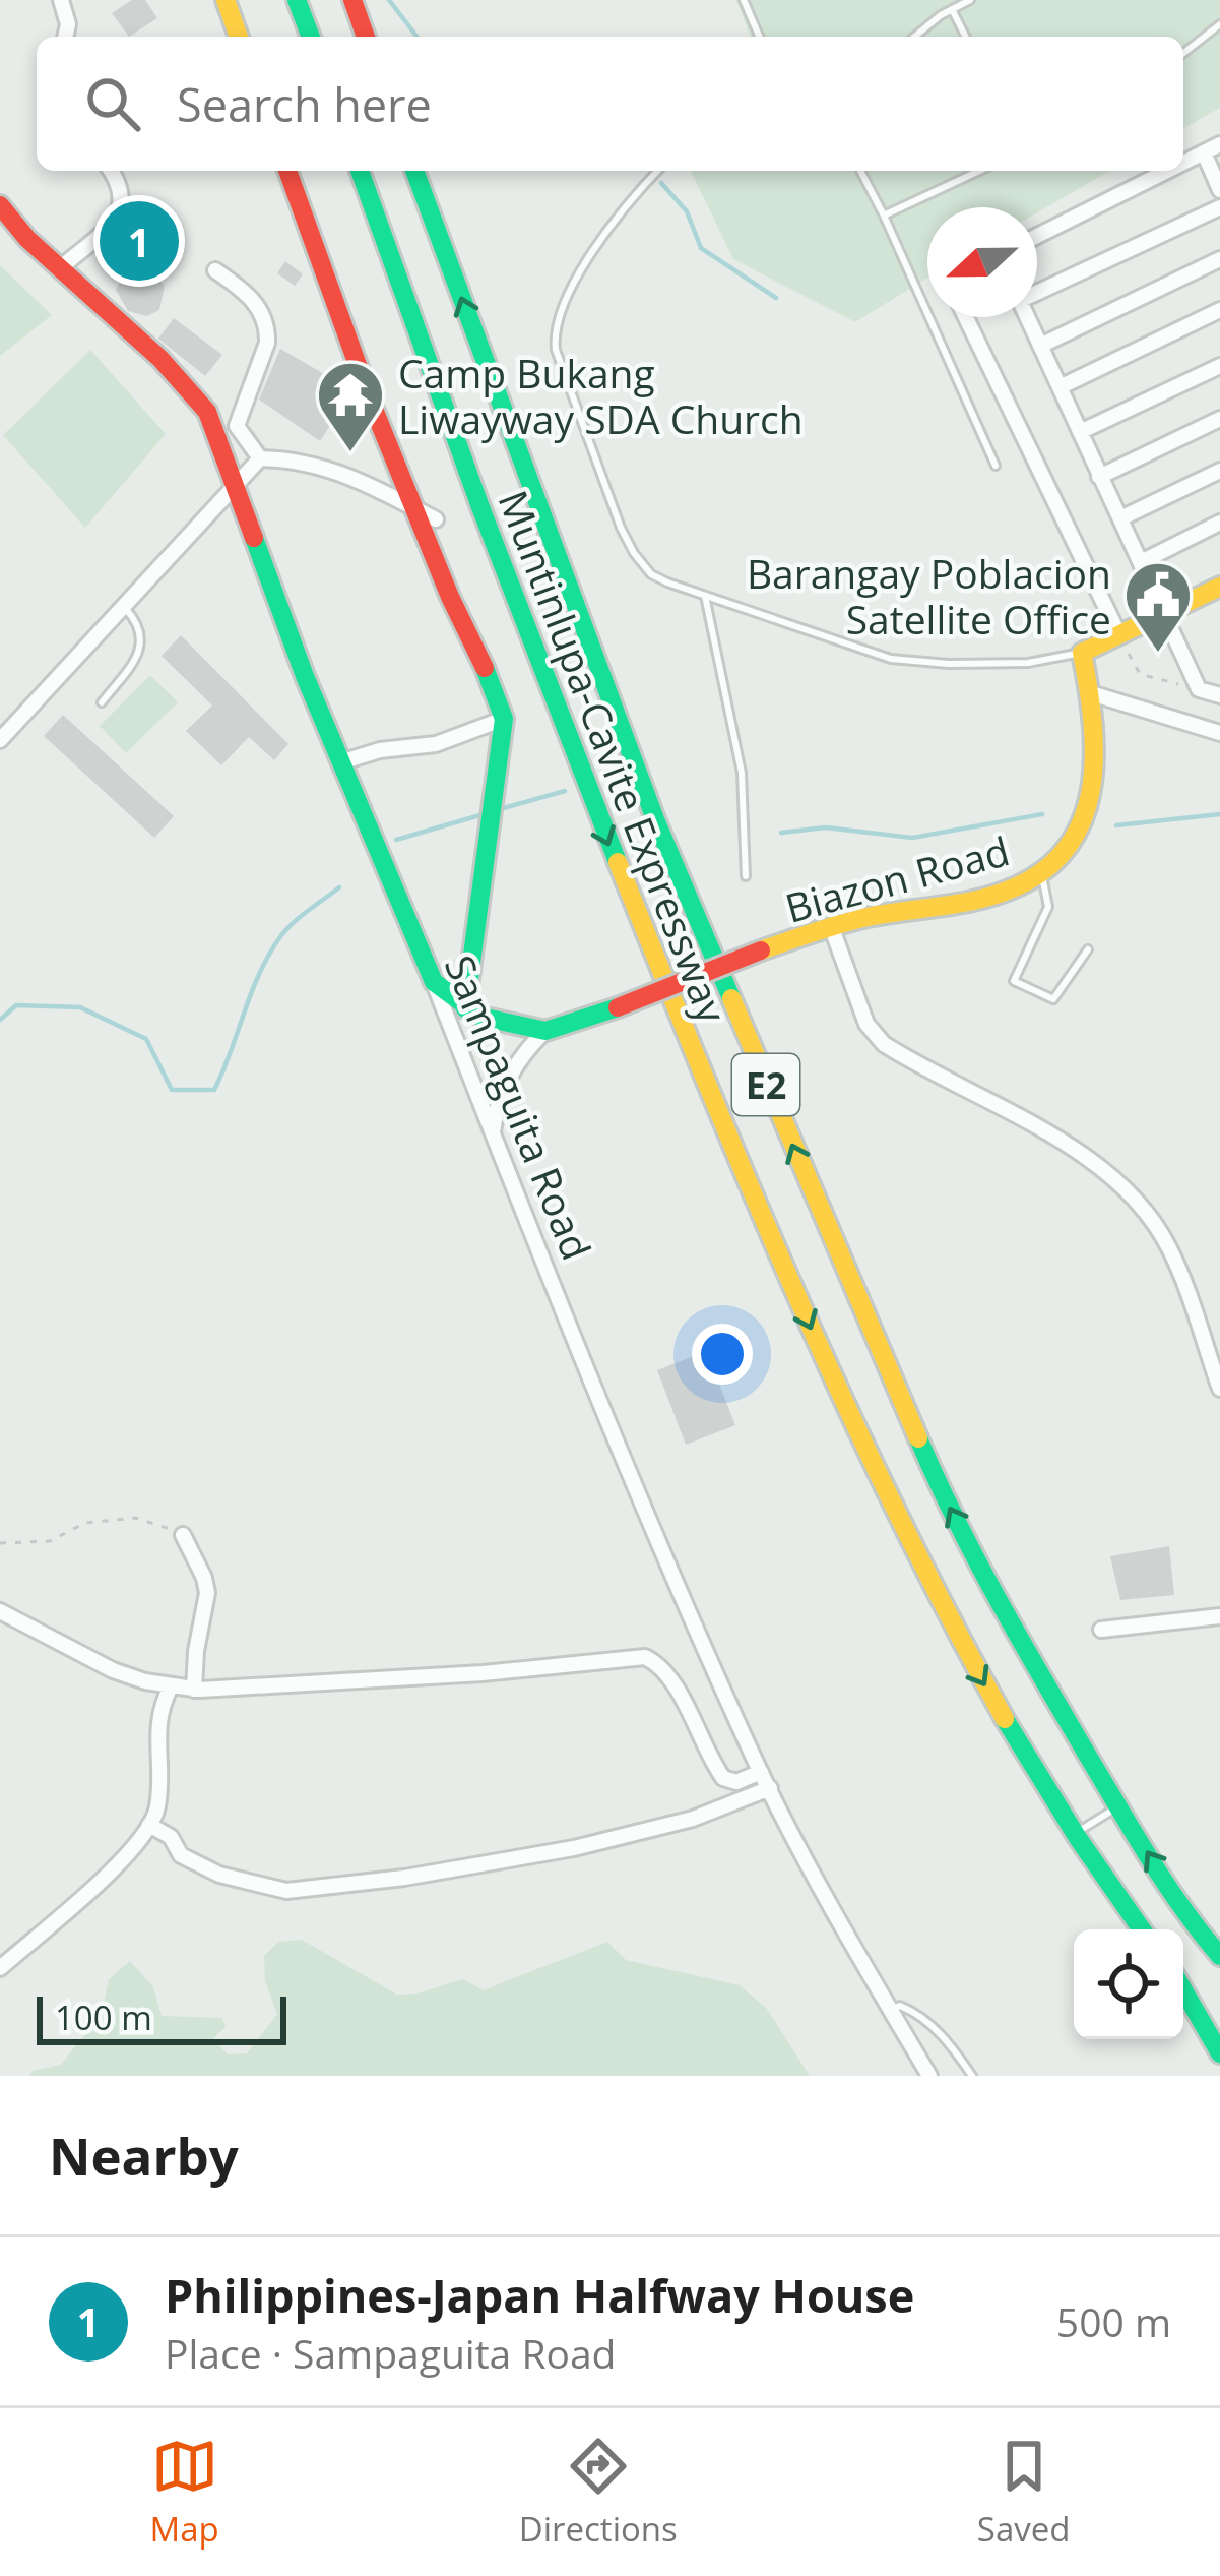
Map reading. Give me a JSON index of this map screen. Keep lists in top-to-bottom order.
{
  "streets": {
    "main road": [
      "Muntinlupa-Cavite Expressway",
      "Biazon Road",
      "E2",
      "Sampaguita Road"
    ]
  },
  "places": {
    "temple": ["Camp Bukang Liwayway SDA Church"],
    "public building": ["Barangay Poblacion Satellite Office"]
  },
  "scale_bar": "100 m",
  "north": "left",
  "page": {
    "search": "Search here",
    "pins": "1",
    "scale": "100 m",
    "heading": "Nearby",
    "list": [
      {
        "mark": "1",
        "name": "Philippines-Japan Halfway House",
        "note": "Place · Sampaguita Road",
        "value": "500 m"
      }
    ],
    "nav": ["Map", "Directions", "Saved"]
  }
}
